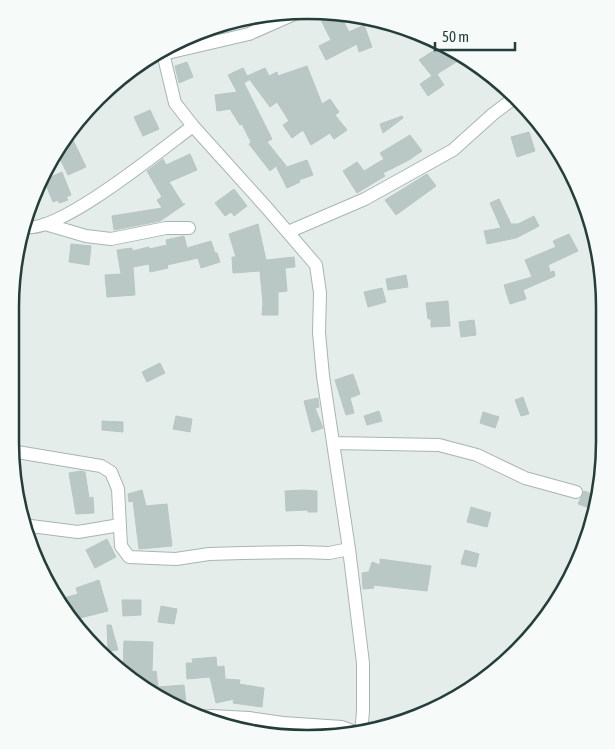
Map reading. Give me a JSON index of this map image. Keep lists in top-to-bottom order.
{
  "scale_bar": "50 m"
}
